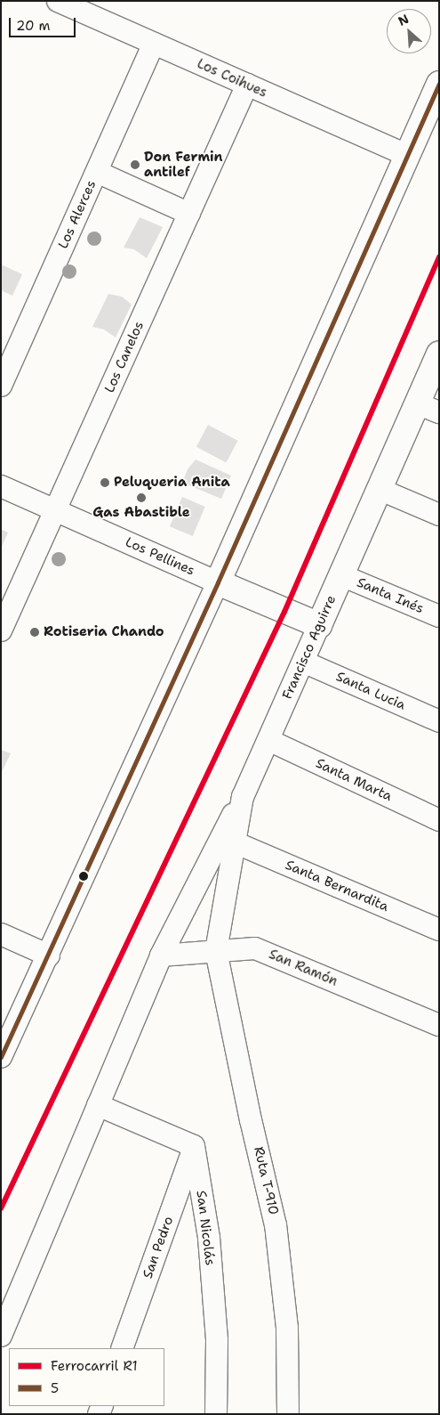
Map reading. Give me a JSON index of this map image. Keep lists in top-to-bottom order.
{
  "streets": {
    "street": [
      "Los Coihues",
      "Los Alerces",
      "Los Canelos",
      "Los Pellines",
      "Santa Inés",
      "Francisco Aguirre",
      "Santa Lucia",
      "Santa Marta",
      "Santa Bernardita",
      "San Ramón",
      "Ruta T-910",
      "San Nicolás",
      "San Pedro"
    ]
  },
  "crossings": [
    ["Los Coihues", "Los Alerces"],
    ["Los Coihues", "Los Canelos"],
    ["Los Canelos", "Los Pellines"],
    ["Los Pellines", "Francisco Aguirre"],
    ["Santa Inés", "Francisco Aguirre"],
    ["Francisco Aguirre", "Santa Lucia"],
    ["Francisco Aguirre", "Santa Marta"],
    ["Francisco Aguirre", "Santa Bernardita"],
    ["Francisco Aguirre", "San Ramón"],
    ["Francisco Aguirre", "Ruta T-910"],
    ["San Ramón", "Ruta T-910"],
    ["San Nicolás", "San Pedro"]
  ],
  "places": [
    "Don Fermin antilef",
    "Peluqueria Anita",
    "Gas Abastible",
    "Rotiseria Chando"
  ],
  "lines": ["transit line 5", "rail line R1"],
  "legend": ["Ferrocarril R1", "5"],
  "scale_bar": "20 m",
  "north": "top left"
}
